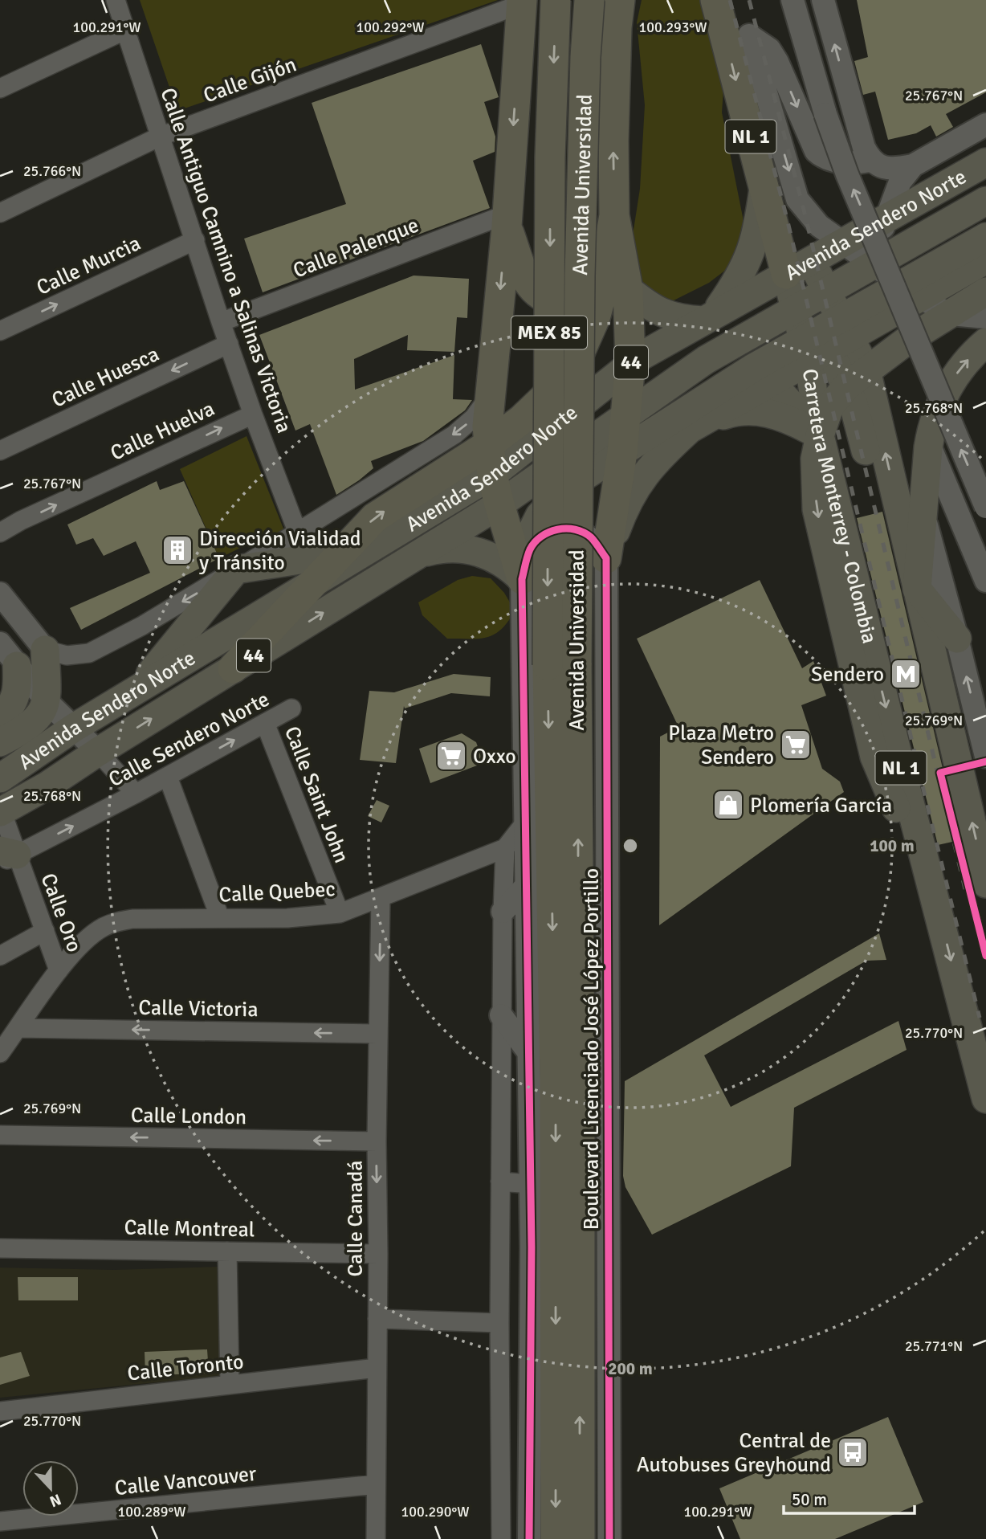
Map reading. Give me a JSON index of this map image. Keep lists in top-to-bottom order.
{
  "streets": {
    "highway": [
      "NL 1",
      "Avenida Universidad",
      "MEX 85",
      "Boulevard Licenciado José López Portillo"
    ],
    "main road": ["Avenida Sendero Norte", "44", "Carretera Monterrey - Colombia"],
    "street": [
      "Calle Gijón",
      "Calle Palenque",
      "Calle Antiguo Camnino a Salinas Victoria",
      "Calle Murcia",
      "Calle Huesca",
      "Calle Huelva",
      "Calle Sendero Norte",
      "Calle Saint John",
      "Calle Quebec",
      "Calle Oro",
      "Calle Victoria",
      "Calle London",
      "Calle Canadá",
      "Calle Montreal",
      "Calle Toronto",
      "Calle Vancouver"
    ]
  },
  "crossings": [
    ["Calle Gijón", "Calle Antiguo Camnino a Salinas Victoria"],
    ["NL 1", "Avenida Sendero Norte"],
    ["NL 1", "Carretera Monterrey - Colombia"],
    ["Avenida Universidad", "Boulevard Licenciado José López Portillo"],
    ["Avenida Sendero Norte", "Carretera Monterrey - Colombia"],
    ["Avenida Sendero Norte", "Calle Oro"],
    ["Calle Palenque", "Calle Antiguo Camnino a Salinas Victoria"],
    ["Calle Antiguo Camnino a Salinas Victoria", "Calle Murcia"],
    ["Calle Antiguo Camnino a Salinas Victoria", "Calle Huesca"],
    ["Calle Antiguo Camnino a Salinas Victoria", "Calle Huelva"],
    ["Calle Sendero Norte", "Calle Saint John"],
    ["Calle Sendero Norte", "Calle Oro"],
    ["Calle Saint John", "Calle Quebec"],
    ["Calle Quebec", "Calle Oro"],
    ["Calle Quebec", "Calle Canadá"],
    ["Calle Oro", "Calle Victoria"],
    ["Calle Victoria", "Calle Canadá"],
    ["Calle London", "Calle Canadá"],
    ["Calle Canadá", "Calle Montreal"],
    ["Calle Canadá", "Calle Toronto"],
    ["Calle Canadá", "Calle Vancouver"]
  ],
  "one_way": [
    "Calle Murcia",
    "Calle Huesca",
    "Calle Victoria",
    "Calle London"
  ],
  "places": {
    "building": ["Dirección Vialidad y Tránsito"],
    "metro station": ["Sendero"],
    "supermarket": ["Plaza Metro Sendero", "Oxxo"],
    "shop": ["Plomería García"],
    "bus stop": ["Central de Autobuses Greyhound"]
  },
  "scale_bar": "50 m",
  "north": "bottom",
  "coordinates": [
    "100.292°W",
    "100.293°W",
    "100.291°W",
    "25.767°N",
    "25.766°N",
    "25.768°N",
    "25.769°N",
    "25.770°N",
    "25.771°N",
    "100.289°W",
    "100.290°W"
  ],
  "rings": ["100 m", "200 m"]
}
